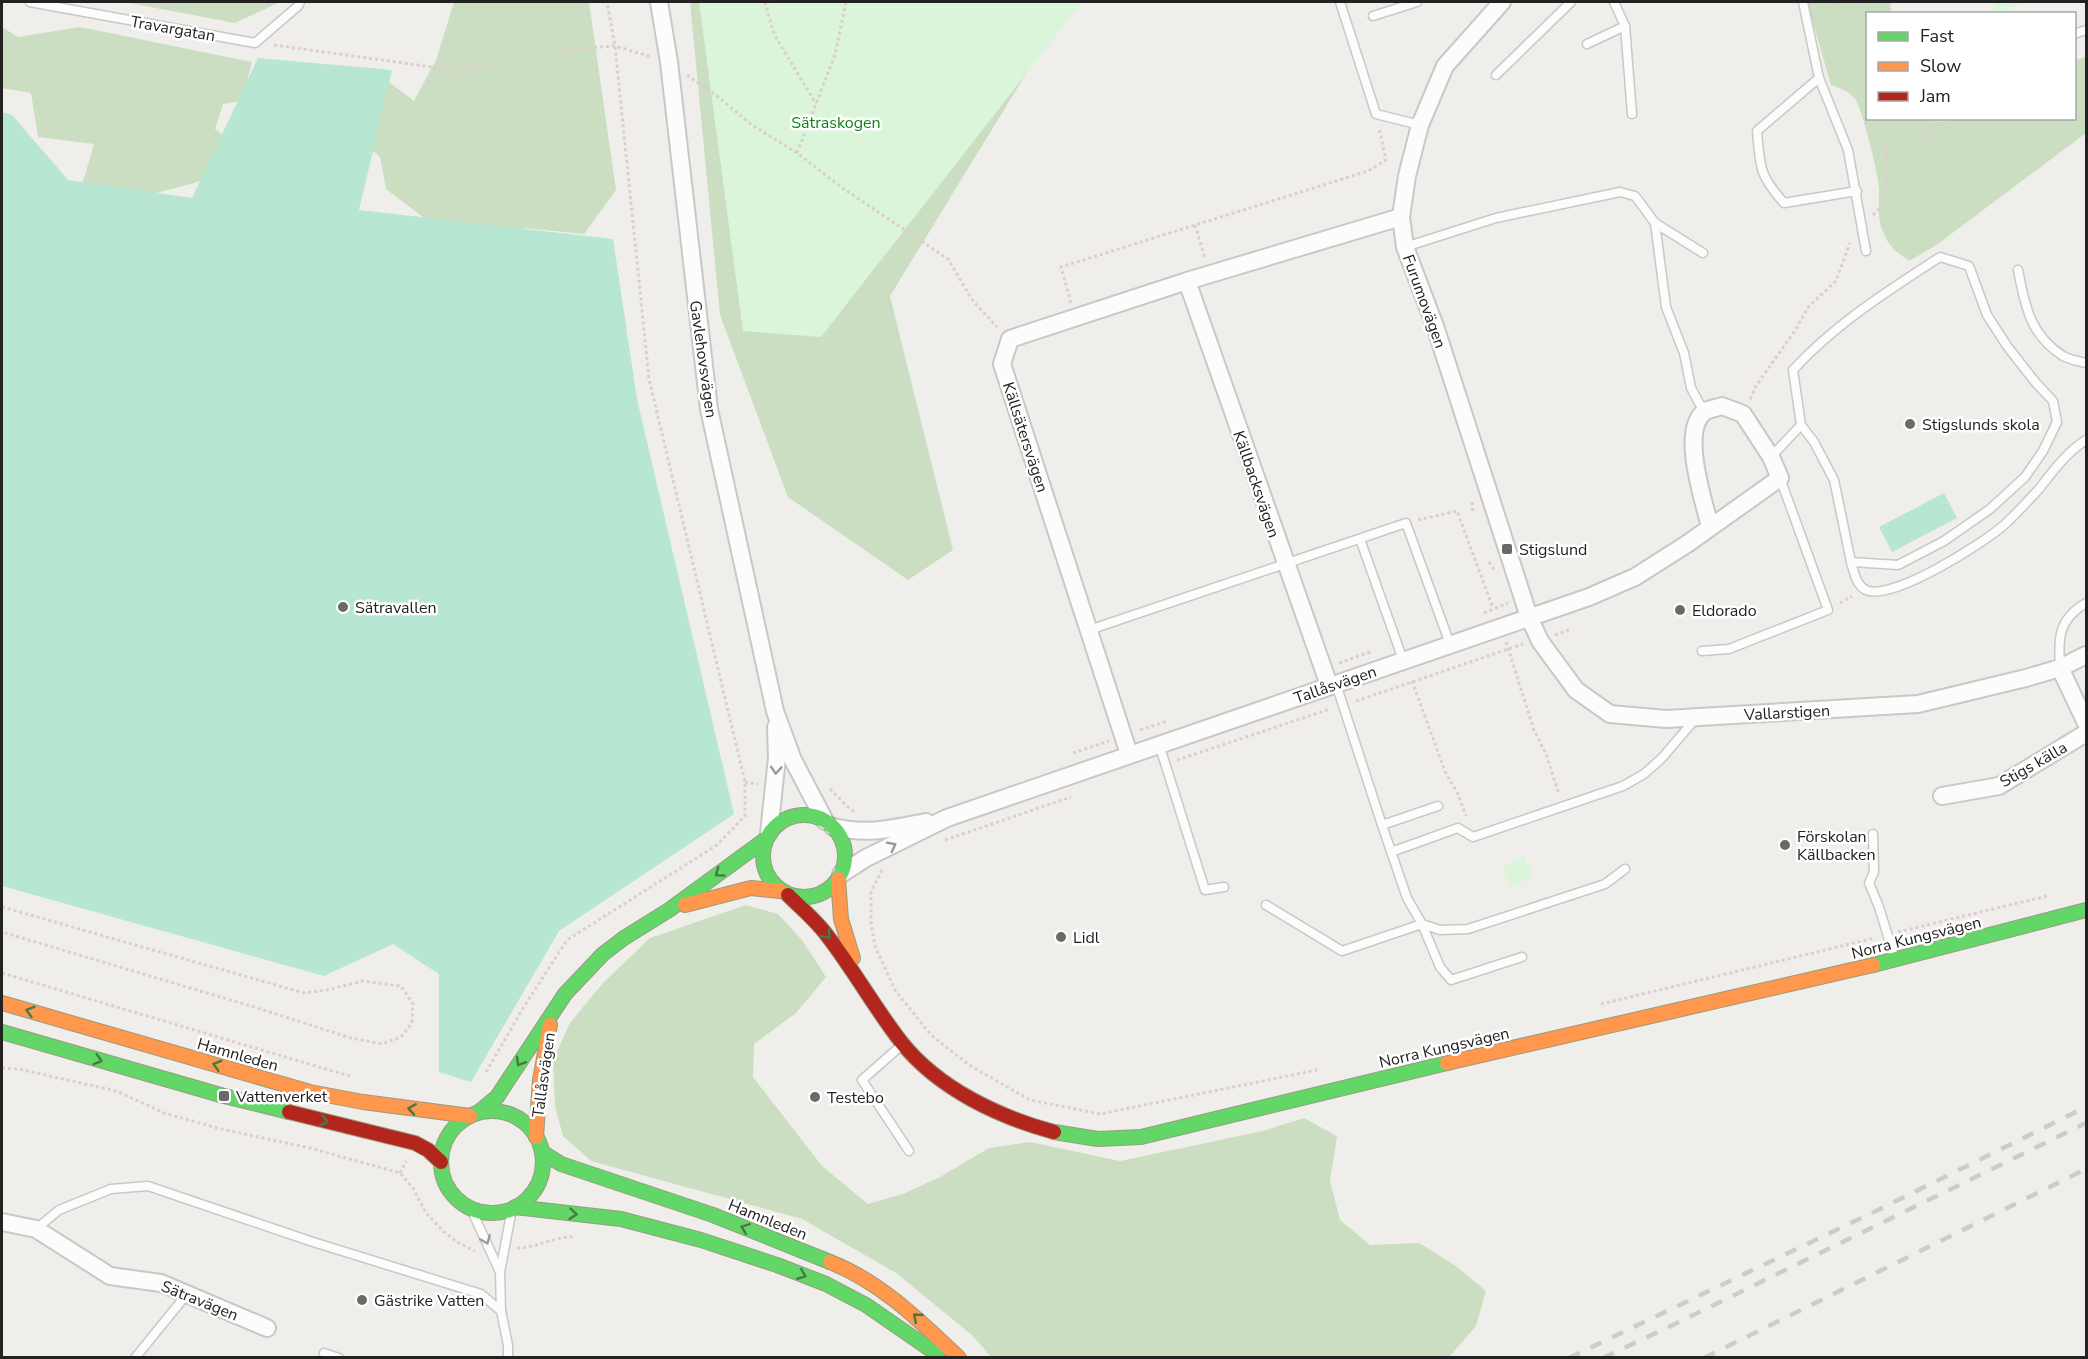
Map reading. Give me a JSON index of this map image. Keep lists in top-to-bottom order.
{
  "streets": {
    "street": [
      "Furumovägen",
      "Gavlehovsvägen",
      "Källsätersvägen",
      "Källbacksvägen",
      "Tallåsvägen",
      "Vallarstigen",
      "Stigs källa",
      "Norra Kungsvägen",
      "Hamnleden",
      "Sätravägen"
    ],
    "lane": ["Travargatan"]
  },
  "crossings": [
    ["Furumovägen", "Tallåsvägen"],
    ["Furumovägen", "Vallarstigen"],
    ["Gavlehovsvägen", "Tallåsvägen"],
    ["Gavlehovsvägen", "Norra Kungsvägen"],
    ["Källsätersvägen", "Tallåsvägen"],
    ["Källbacksvägen", "Tallåsvägen"],
    ["Tallåsvägen", "Vallarstigen"],
    ["Tallåsvägen", "Norra Kungsvägen"],
    ["Tallåsvägen", "Hamnleden"]
  ],
  "parks": ["Sätraskogen"],
  "places": {
    "other": [
      "Stigslunds skola",
      "Sätravallen",
      "Eldorado",
      "Förskolan Källbacken",
      "Lidl",
      "Testebo",
      "Gästrike Vatten"
    ],
    "transit": ["Stigslund", "Vattenverket"]
  },
  "legend": ["Fast", "Slow", "Jam"]
}
